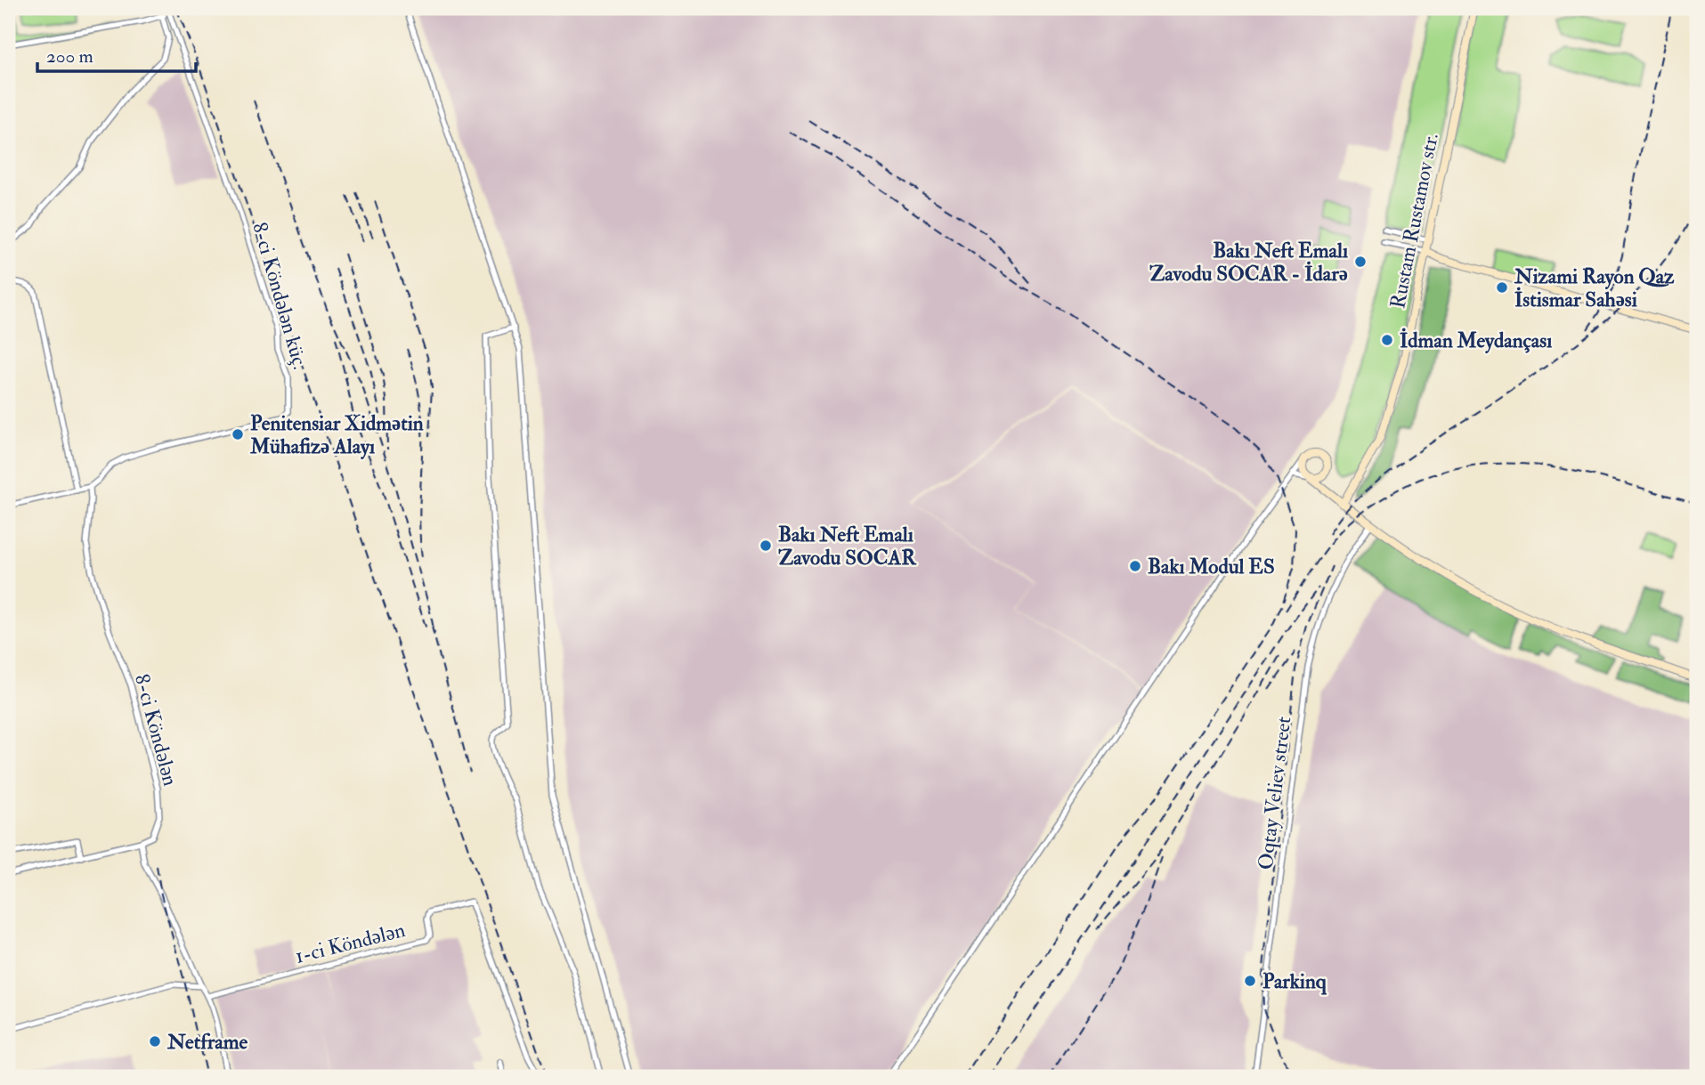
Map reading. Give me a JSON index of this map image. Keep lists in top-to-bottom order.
{
  "streets": {
    "street": [
      "Rustam Rustamov str.",
      "8-ci Köndələn küç.",
      "8-ci Köndələn",
      "Oqtay Veliev street",
      "1-ci Köndələn"
    ]
  },
  "crossings": [
    ["8-ci Köndələn küç.", "8-ci Köndələn"]
  ],
  "places": [
    "Bakı Neft Emalı Zavodu SOCAR - İdarə",
    "Nizami Rayon Qaz İstismar Sahəsi",
    "İdman Meydançası",
    "Penitensiar Xidmətin Mühafizə Alayı",
    "Bakı Neft Emalı Zavodu SOCAR",
    "Bakı Modul ES",
    "Parkinq",
    "Netframe"
  ],
  "scale_bar": "200 m"
}
